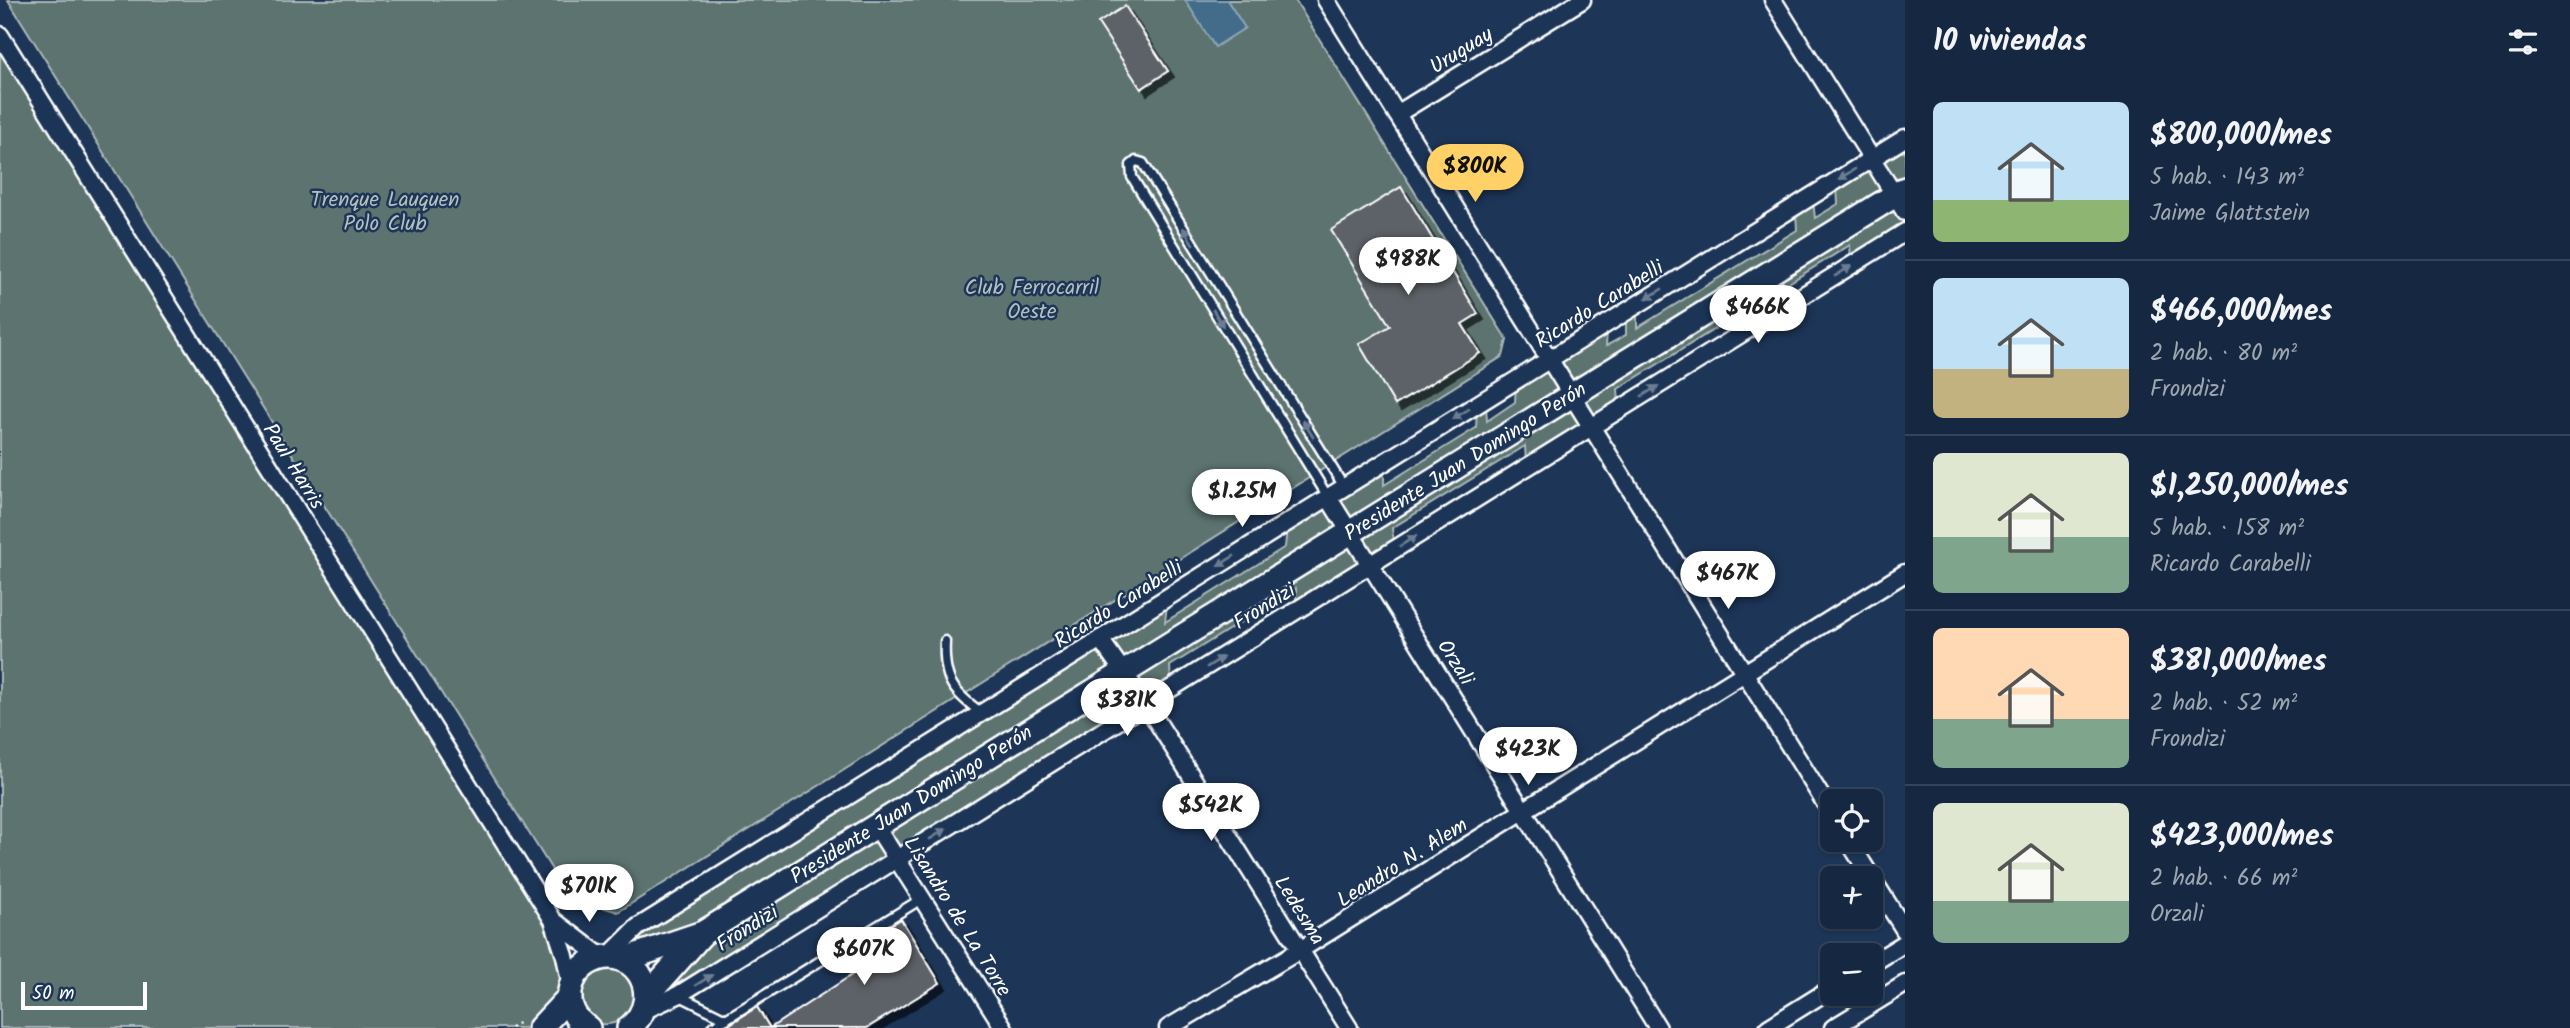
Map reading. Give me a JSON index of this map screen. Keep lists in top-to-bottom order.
{
  "streets": {
    "main road": ["Presidente Juan Domingo Perón"],
    "street": [
      "Uruguay",
      "Ricardo Carabelli",
      "Paul Harris",
      "Frondizi",
      "Orzali",
      "Leandro N. Alem",
      "Ledesma",
      "Lisandro de La Torre"
    ]
  },
  "crossings": [
    ["Ricardo Carabelli", "Presidente Juan Domingo Perón"],
    ["Ricardo Carabelli", "Paul Harris"],
    ["Ricardo Carabelli", "Orzali"],
    ["Ricardo Carabelli", "Ledesma"],
    ["Presidente Juan Domingo Perón", "Paul Harris"],
    ["Presidente Juan Domingo Perón", "Frondizi"],
    ["Presidente Juan Domingo Perón", "Orzali"],
    ["Presidente Juan Domingo Perón", "Ledesma"],
    ["Presidente Juan Domingo Perón", "Lisandro de La Torre"],
    ["Frondizi", "Orzali"],
    ["Frondizi", "Ledesma"],
    ["Frondizi", "Lisandro de La Torre"],
    ["Orzali", "Leandro N. Alem"],
    ["Leandro N. Alem", "Ledesma"]
  ],
  "one_way": ["Ricardo Carabelli", "Frondizi"],
  "parks": ["Trenque Lauquen Polo Club", "Club Ferrocarril Oeste"],
  "scale_bar": "50 m",
  "page": {
    "heading": "10 viviendas",
    "list": [
      {
        "name": "$800,000/mes",
        "note": "5 hab. · 143 m² · Jaime Glattstein"
      },
      {
        "name": "$466,000/mes",
        "note": "2 hab. · 80 m² · Frondizi"
      },
      {
        "name": "$1,250,000/mes",
        "note": "5 hab. · 158 m² · Ricardo Carabelli"
      },
      {
        "name": "$381,000/mes",
        "note": "2 hab. · 52 m² · Frondizi"
      },
      {
        "name": "$423,000/mes",
        "note": "2 hab. · 66 m² · Orzali"
      }
    ],
    "price": [
      "$800K",
      "$988K",
      "$466K",
      "$1.25M",
      "$467K",
      "$381K",
      "$423K",
      "$542K",
      "$701K",
      "$607K"
    ],
    "map_buttons": ["+", "−"],
    "scale": "50 m"
  }
}
